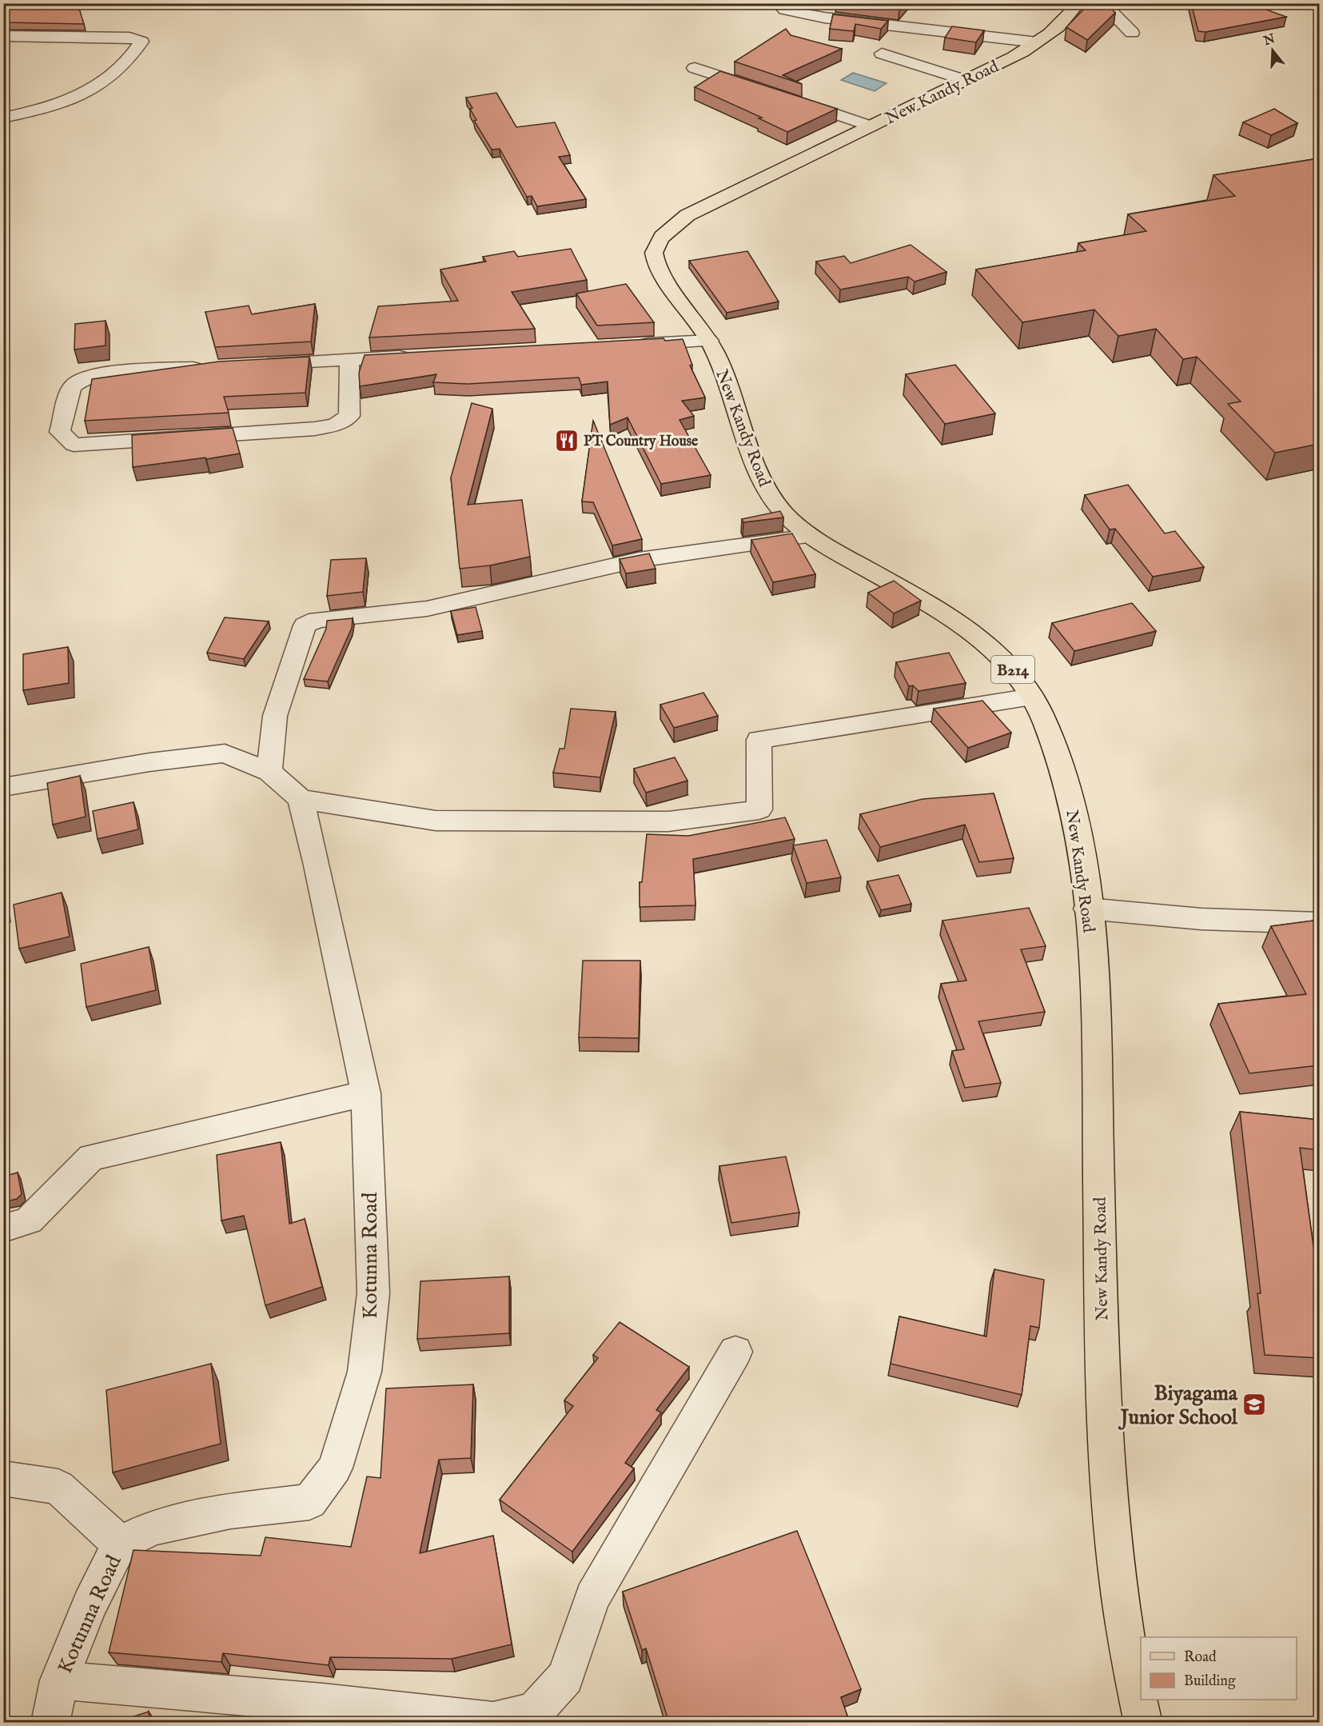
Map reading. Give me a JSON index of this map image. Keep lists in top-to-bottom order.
{
  "streets": {
    "main road": ["New Kandy Road", "B214"],
    "street": ["Kotunna Road"]
  },
  "places": {
    "restaurant": ["PT Country House"],
    "school or university": ["Biyagama Junior School"]
  },
  "legend": ["Road", "Building"],
  "north": "top"
}
